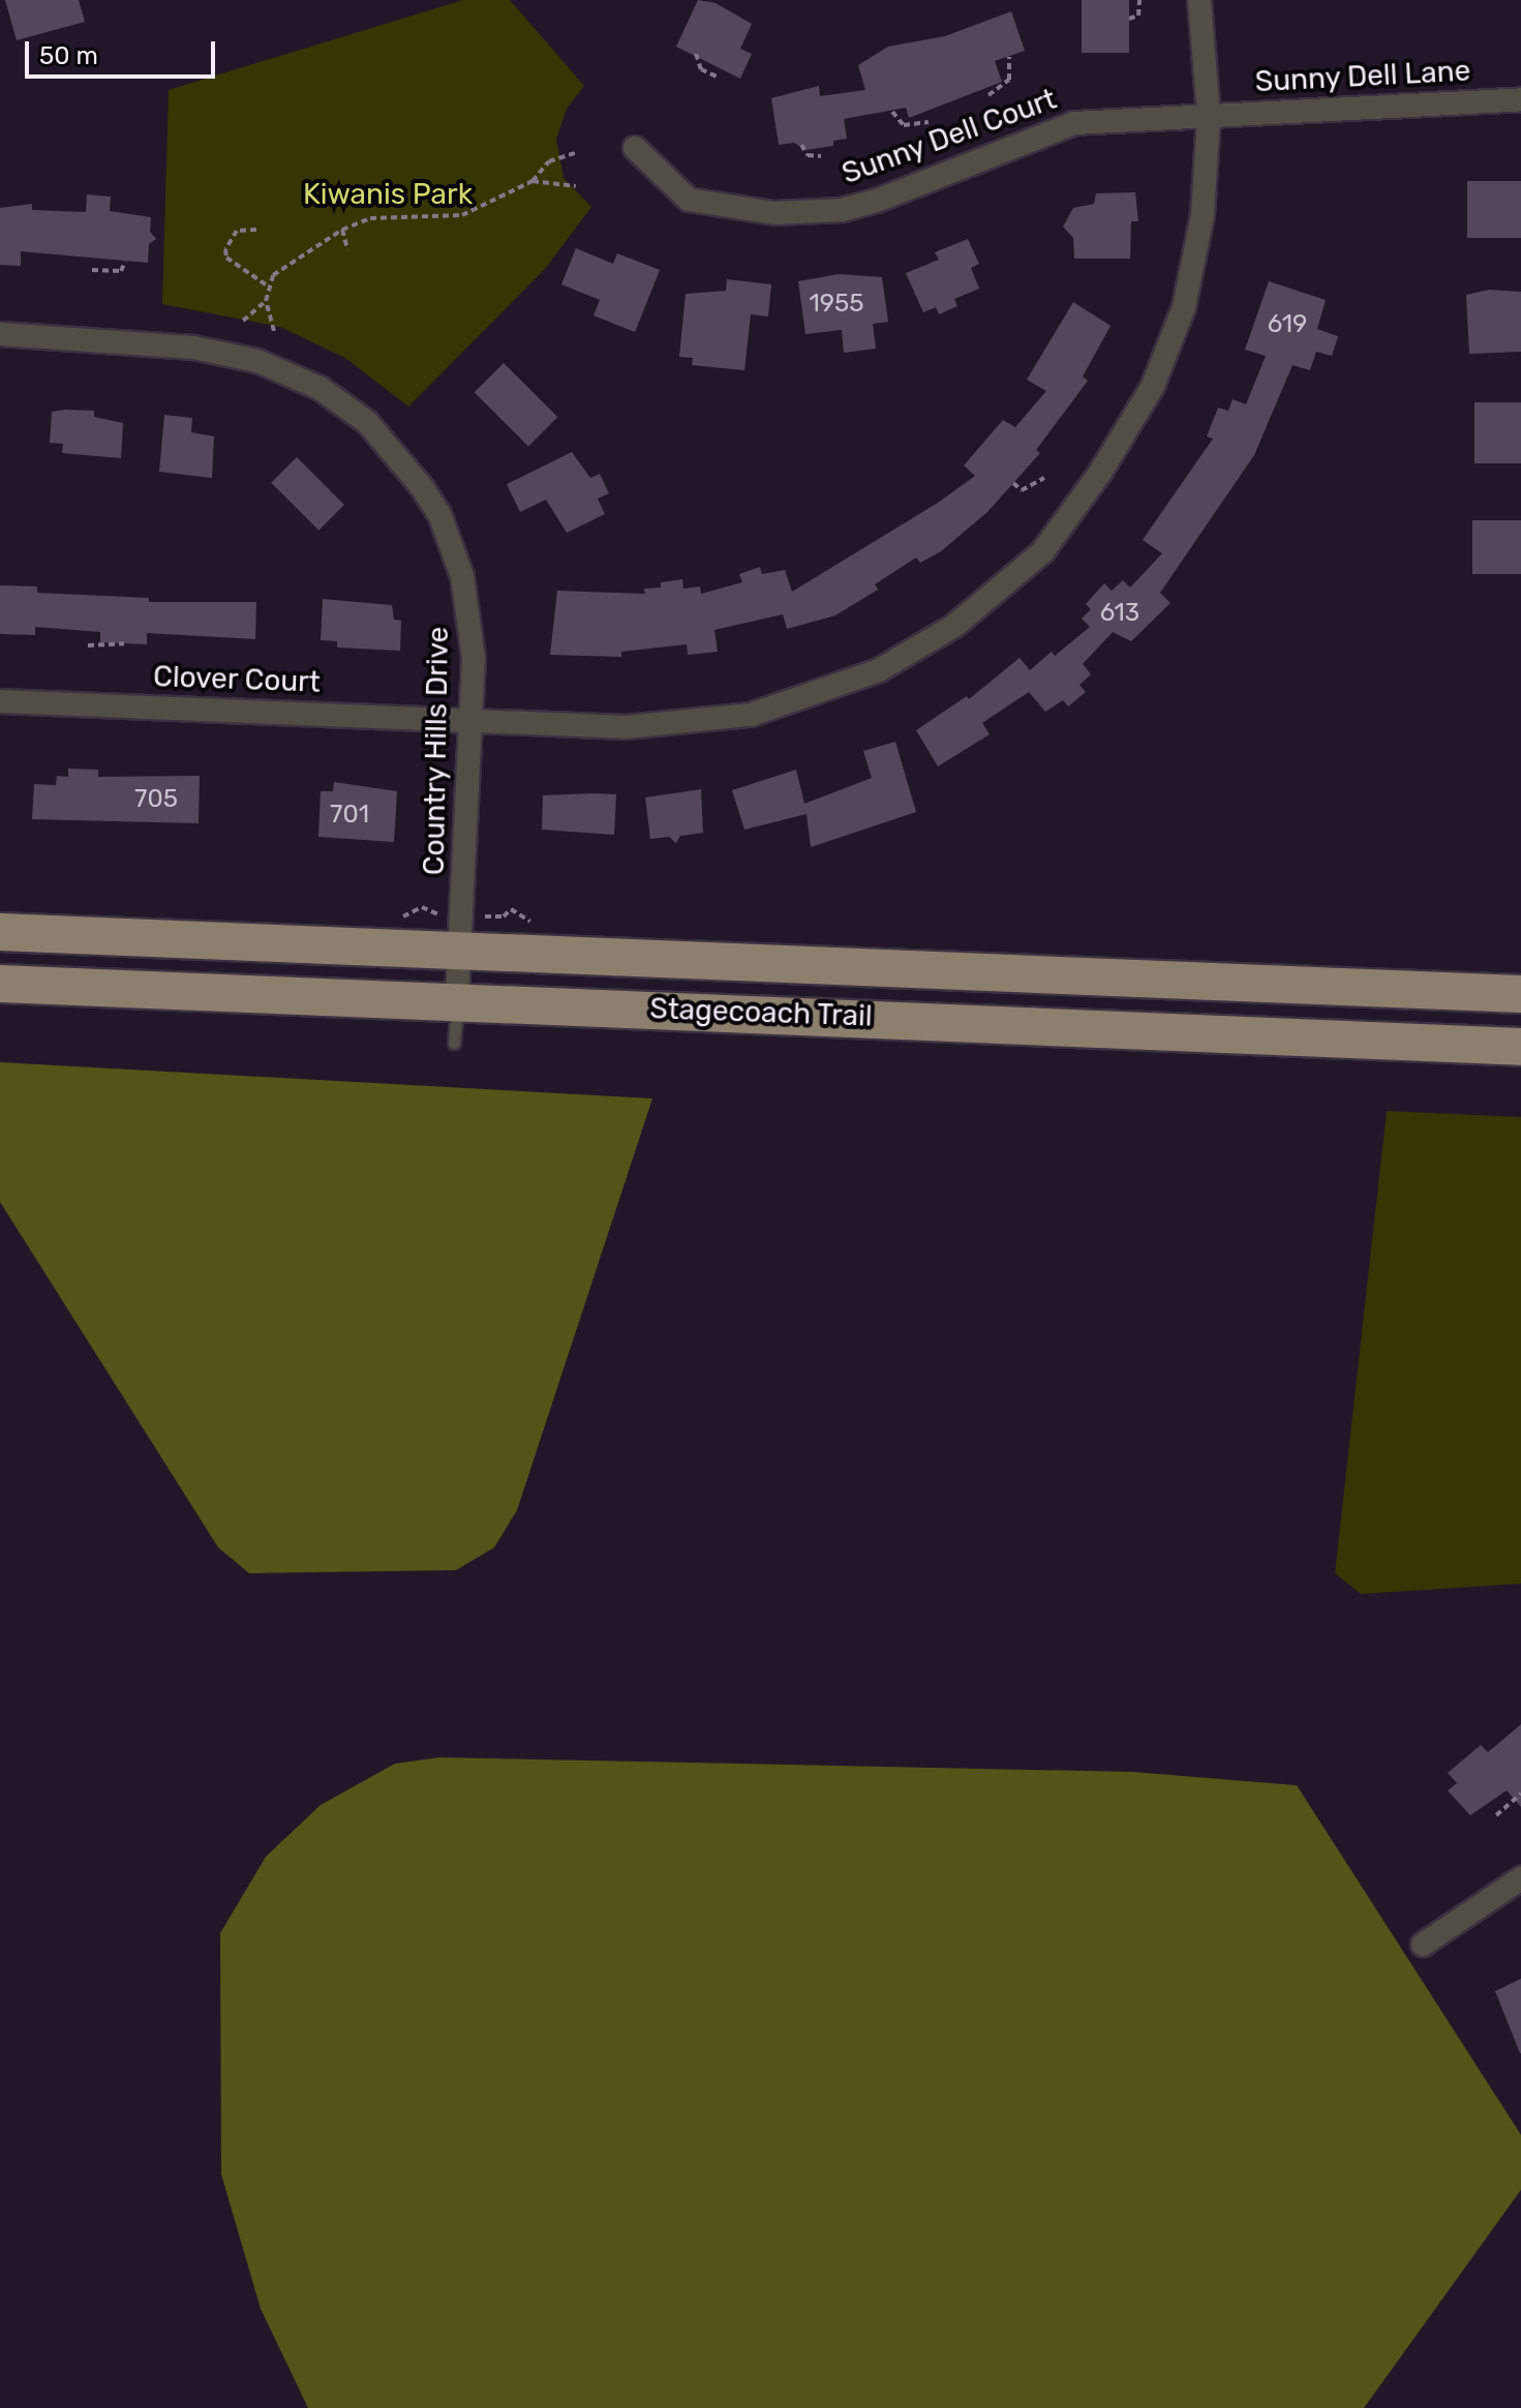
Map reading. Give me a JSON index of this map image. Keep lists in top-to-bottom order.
{
  "streets": {
    "main road": ["Stagecoach Trail"],
    "street": [
      "Sunny Dell Lane",
      "Sunny Dell Court",
      "Clover Court",
      "Country Hills Drive"
    ]
  },
  "crossings": [
    ["Sunny Dell Lane", "Sunny Dell Court"],
    ["Sunny Dell Lane", "Clover Court"],
    ["Sunny Dell Court", "Clover Court"],
    ["Clover Court", "Country Hills Drive"],
    ["Country Hills Drive", "Stagecoach Trail"]
  ],
  "parks": ["Kiwanis Park"],
  "house_numbers": [
    "1955",
    "619",
    "613",
    "705",
    "701"
  ],
  "scale_bar": "50 m"
}
